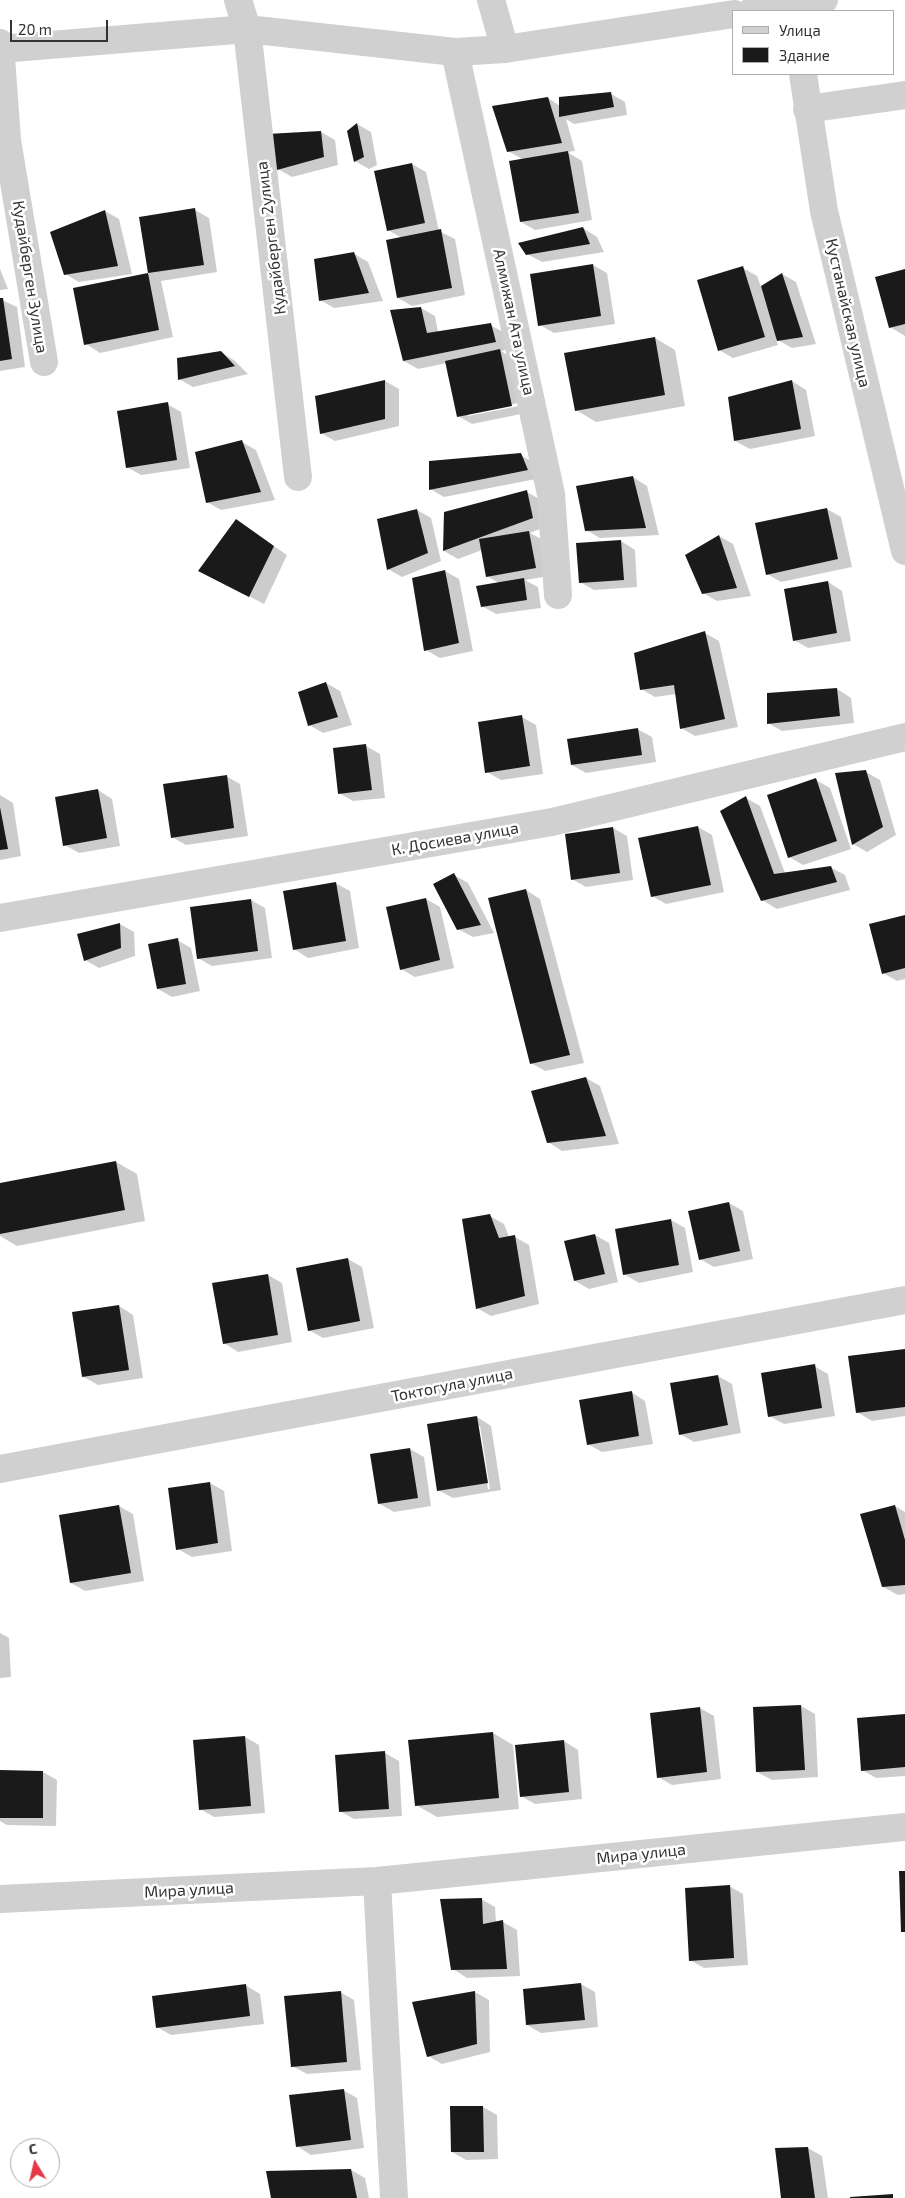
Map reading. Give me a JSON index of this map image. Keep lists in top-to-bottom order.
{
  "streets": {
    "street": [
      "Кудайберген 2улица",
      "Кудайберген 3улица",
      "Кустанайская улица",
      "Алмижан Ата улица",
      "К. Досиева улица",
      "Токтогула улица",
      "Мира улица"
    ]
  },
  "legend": ["Улица", "Здание"],
  "scale_bar": "20 m",
  "north": "top"
}
